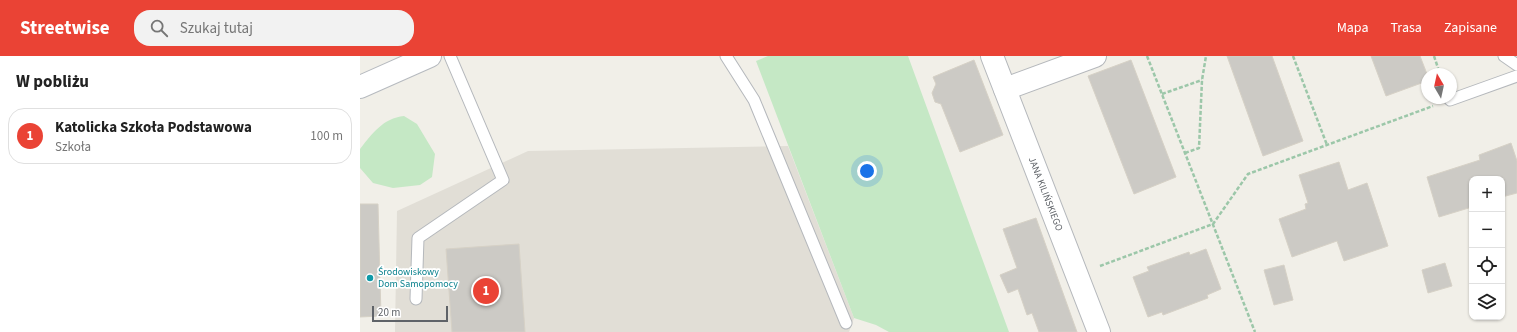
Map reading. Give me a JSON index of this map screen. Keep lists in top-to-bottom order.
{
  "streets": {
    "street": ["JANA KILIŃSKIEGO"]
  },
  "places": ["Środowiskowy Dom Samopomocy"],
  "scale_bar": "20 m",
  "north": "top",
  "page": {
    "header": "Streetwise",
    "search": "Szukaj tutaj",
    "nav": ["Mapa", "Trasa", "Zapisane"],
    "heading": "W pobliżu",
    "list": [
      {
        "mark": "1",
        "name": "Katolicka Szkoła Podstawowa",
        "note": "Szkoła",
        "value": "100 m"
      }
    ],
    "map_buttons": ["+", "−"],
    "pins": "1",
    "scale": "20 m"
  }
}
